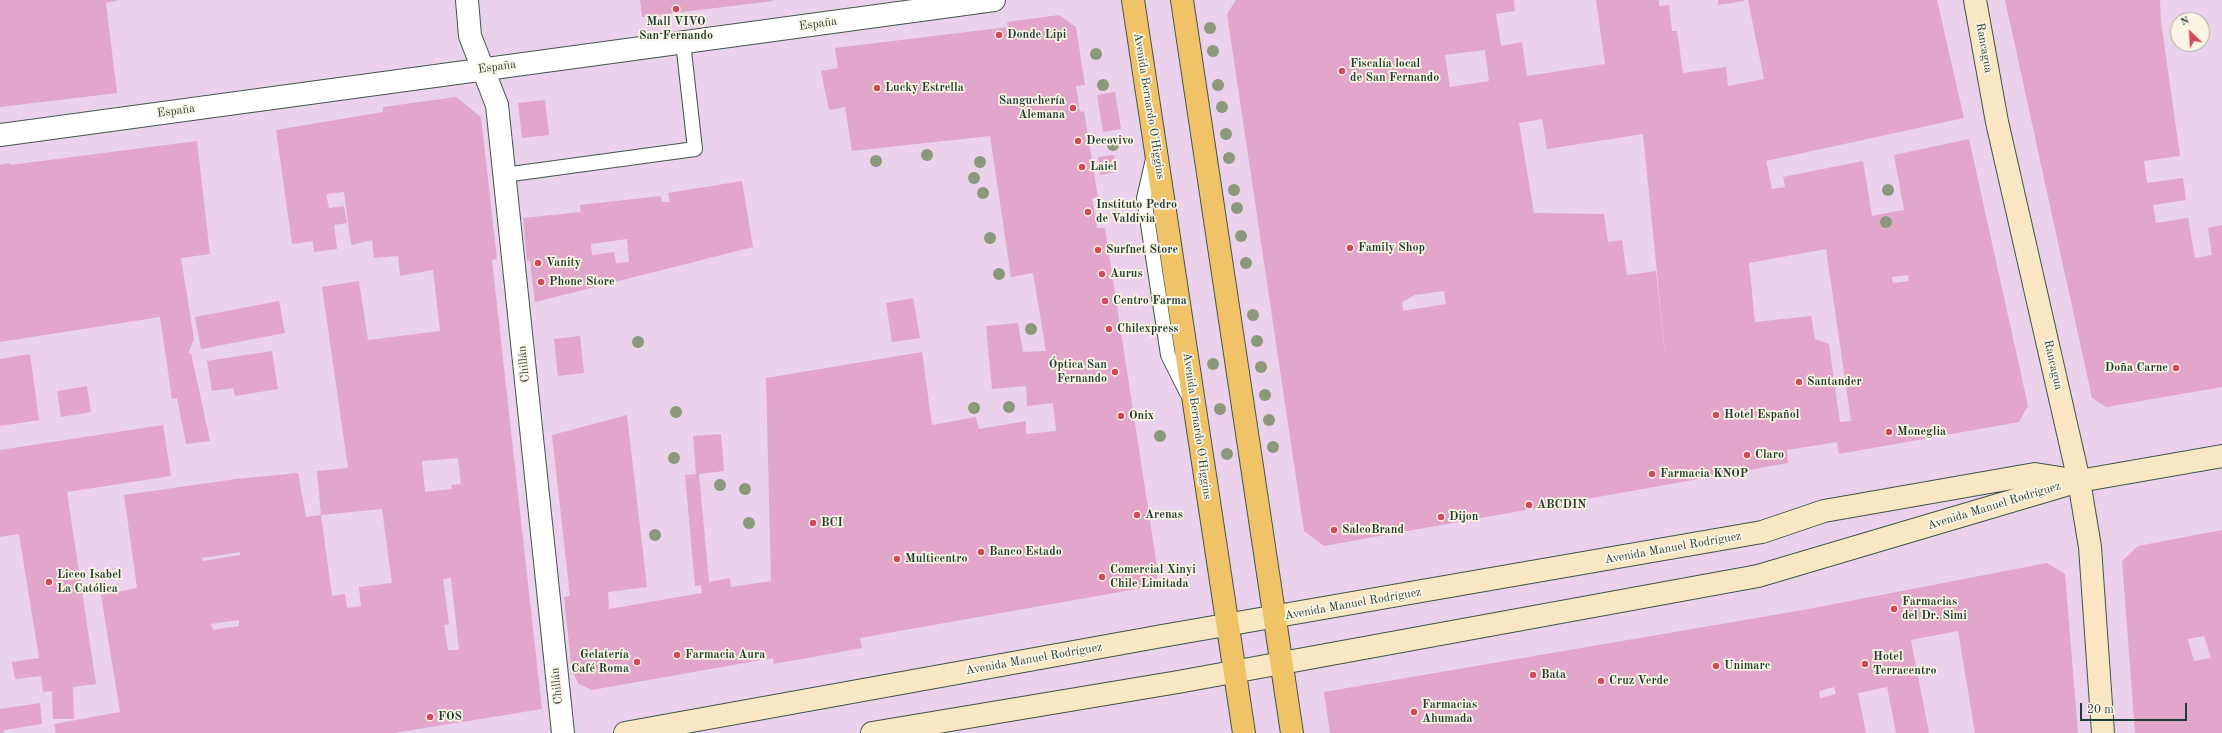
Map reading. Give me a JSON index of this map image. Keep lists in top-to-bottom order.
{
  "streets": {
    "main road": ["Rancagua", "Avenida Bernardo O'Higgins", "Avenida Manuel Rodríguez"],
    "street": ["España", "Chillán"]
  },
  "crossings": [
    ["España", "Chillán"],
    ["Rancagua", "Avenida Manuel Rodríguez"],
    ["Avenida Bernardo O'Higgins", "Avenida Manuel Rodríguez"]
  ],
  "places": [
    "Mall VIVO San Fernando",
    "Donde Lipi",
    "Fiscalía local de San Fernando",
    "Lucky Estrella",
    "Sanguchería Alemana",
    "Decovivo",
    "Laiel",
    "Instituto Pedro de Valdivia",
    "Family Shop",
    "Surfnet Store",
    "Vanity",
    "Aurus",
    "Phone Store",
    "Centro Farma",
    "Chilexpress",
    "Doña Carne",
    "Óptica San Fernando",
    "Santander",
    "Hotel Español",
    "Onix",
    "Moneglia",
    "Claro",
    "Farmacia KNOP",
    "ABCDIN",
    "Arenas",
    "Dijon",
    "BCI",
    "SalcoBrand",
    "Banco Estado",
    "Multicentro",
    "Comercial Xinyi Chile Limitada",
    "Liceo Isabel La Católica",
    "Farmacias del Dr. Simi",
    "Farmacia Aura",
    "Gelatería Café Roma",
    "Hotel Terracentro",
    "Unimarc",
    "Bata",
    "Cruz Verde",
    "Farmacias Ahumada",
    "FOS"
  ],
  "scale_bar": "20 m",
  "north": "top left"
}
